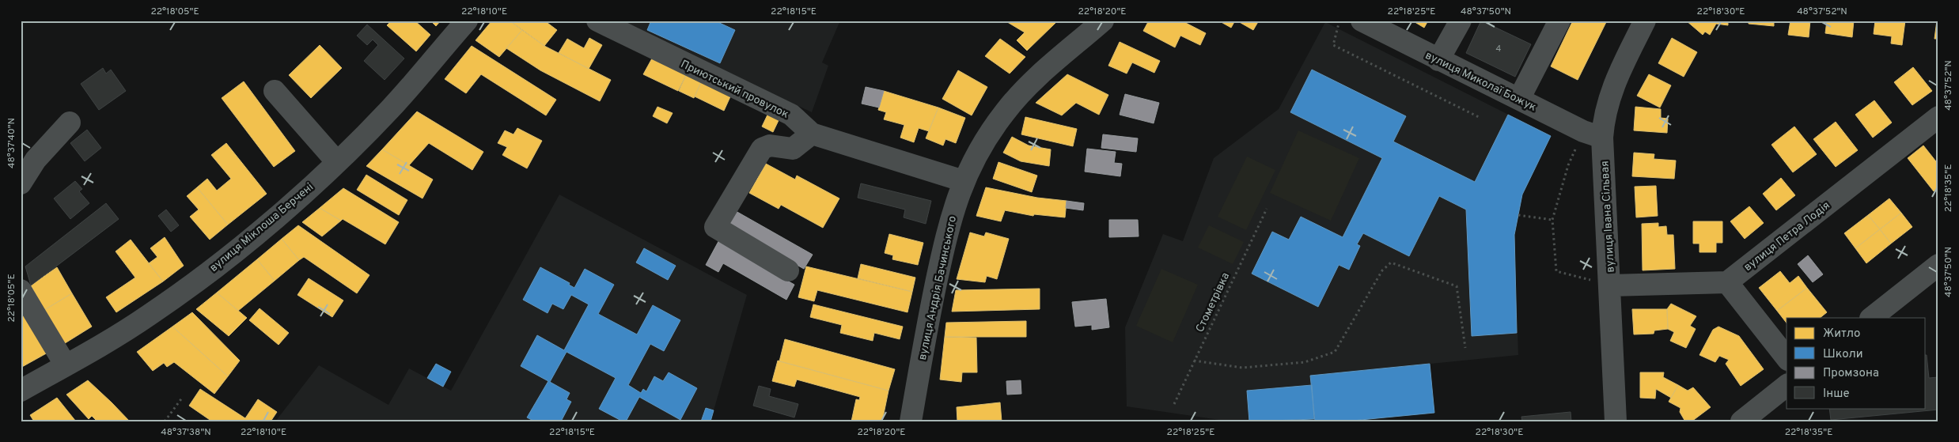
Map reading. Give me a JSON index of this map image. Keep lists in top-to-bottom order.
{
  "streets": {
    "street": [
      "вулиця Миколаї Божук",
      "Приютський провулок",
      "вулиця Івана Сільвая",
      "вулиця Міклоша Берчені",
      "вулиця Петра Лодія",
      "вулиця Андрія Бачинського"
    ],
    "path": ["Стометрівка"]
  },
  "crossings": [
    ["вулиця Миколаї Божук", "вулиця Івана Сільвая"],
    ["Приютський провулок", "вулиця Андрія Бачинського"]
  ],
  "house_numbers": ["4"],
  "legend": [
    "Житло",
    "Школи",
    "Промзона",
    "Інше"
  ],
  "coordinates": [
    "22°18'05\"E",
    "22°18'10\"E",
    "22°18'15\"E",
    "22°18'20\"E",
    "22°18'25\"E",
    "48°37'50\"N",
    "22°18'30\"E",
    "48°37'52\"N",
    "48°37'40\"N",
    "22°18'35\"E",
    "48°37'38\"N"
  ]
}
